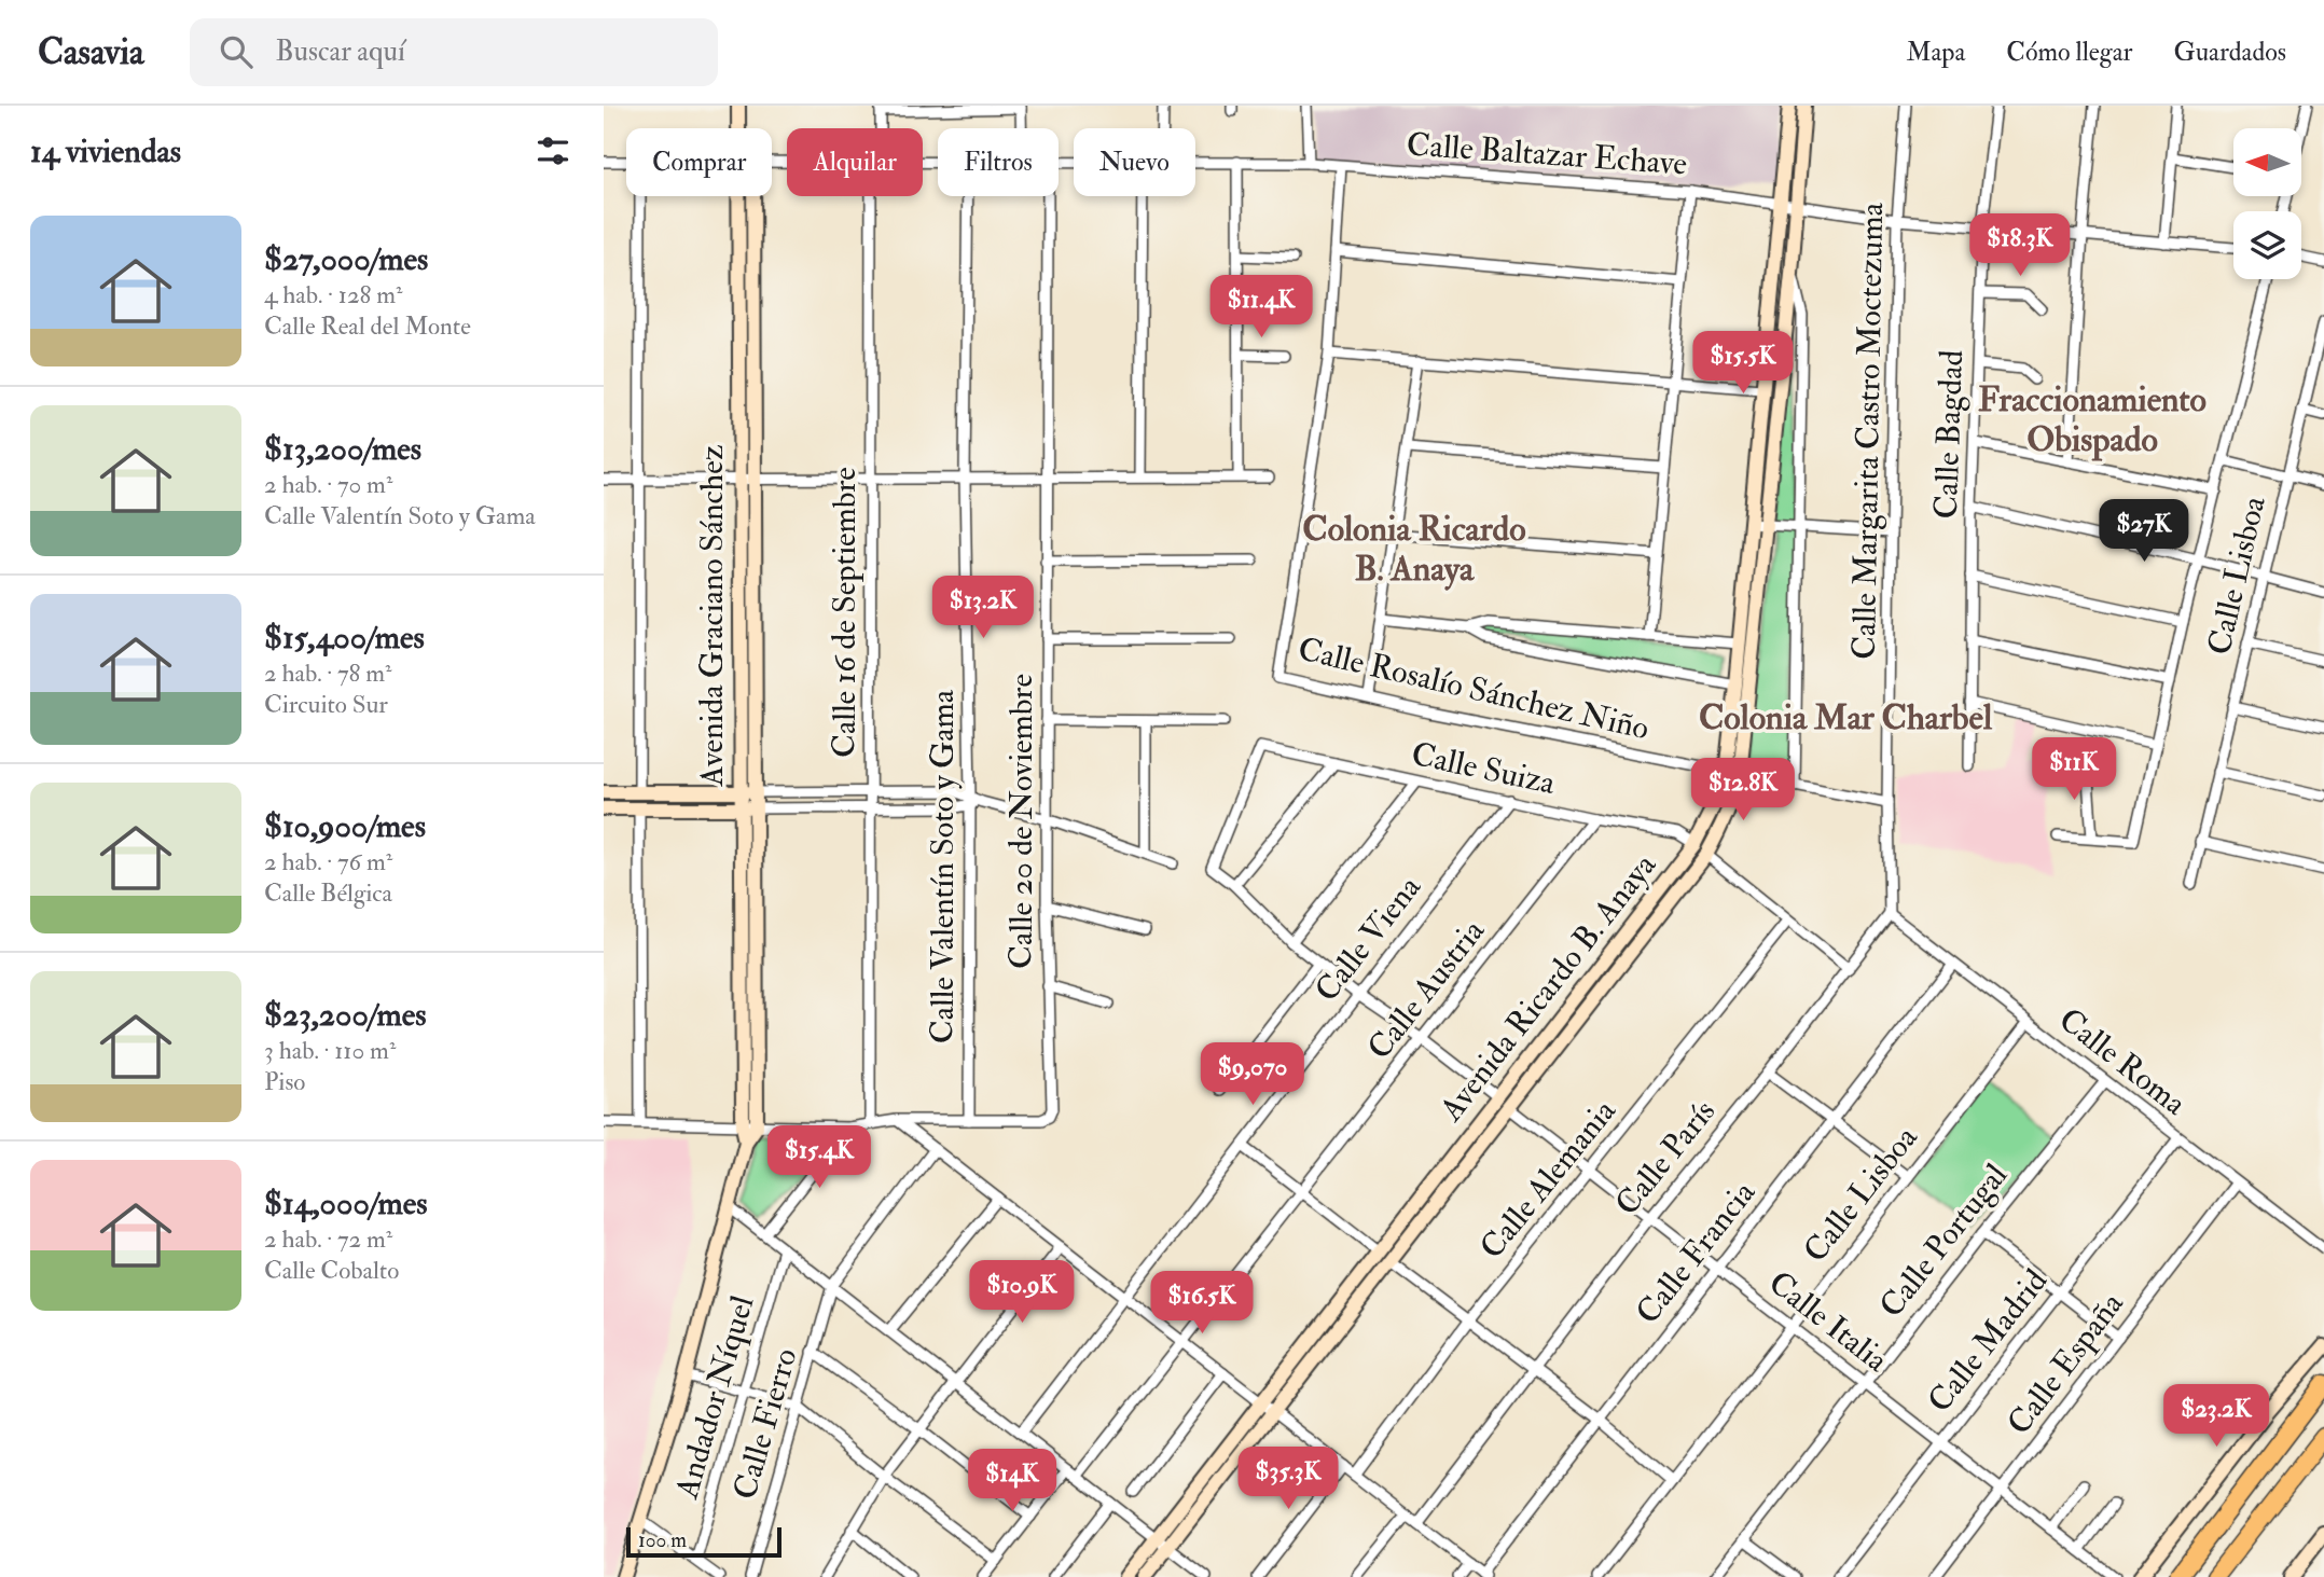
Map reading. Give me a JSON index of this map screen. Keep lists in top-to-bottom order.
{
  "streets": {
    "main road": ["Avenida Graciano Sánchez", "Avenida Ricardo B. Anaya"],
    "street": [
      "Calle Baltazar Echave",
      "Calle Margarita Castro Moctezuma",
      "Calle Bagdad",
      "Calle Lisboa",
      "Calle 16 de Septiembre",
      "Calle Rosalío Sánchez Niño",
      "Calle Suiza",
      "Calle 20 de Noviembre",
      "Calle Valentín Soto y Gama",
      "Calle Viena",
      "Calle Austria",
      "Calle Roma",
      "Calle París",
      "Calle Alemania",
      "Calle Portugal",
      "Calle Francia",
      "Calle Italia",
      "Calle Madrid",
      "Calle España",
      "Andador Níquel",
      "Calle Fierro"
    ]
  },
  "crossings": [
    ["Calle Baltazar Echave", "Calle Margarita Castro Moctezuma"],
    ["Calle Baltazar Echave", "Calle Bagdad"],
    ["Calle Baltazar Echave", "Calle Rosalío Sánchez Niño"],
    ["Calle Baltazar Echave", "Avenida Ricardo B. Anaya"],
    ["Calle Margarita Castro Moctezuma", "Calle Rosalío Sánchez Niño"],
    ["Calle Lisboa", "Calle Roma"],
    ["Calle Lisboa", "Calle Italia"],
    ["Calle Rosalío Sánchez Niño", "Avenida Ricardo B. Anaya"],
    ["Calle Suiza", "Calle Viena"],
    ["Calle Suiza", "Avenida Ricardo B. Anaya"],
    ["Calle Suiza", "Calle Austria"],
    ["Calle 20 de Noviembre", "Calle Valentín Soto y Gama"],
    ["Avenida Ricardo B. Anaya", "Calle Italia"],
    ["Calle Roma", "Calle París"],
    ["Calle Roma", "Calle Portugal"],
    ["Calle Roma", "Calle Francia"],
    ["Calle Roma", "Calle Madrid"],
    ["Calle Roma", "Calle España"],
    ["Calle París", "Calle Italia"],
    ["Calle Alemania", "Calle Italia"],
    ["Calle Portugal", "Calle Italia"],
    ["Calle Francia", "Calle Italia"],
    ["Calle Italia", "Calle Madrid"],
    ["Calle Italia", "Calle España"]
  ],
  "districts": ["Fraccionamiento Obispado", "Colonia Ricardo B. Anaya", "Colonia Mar Charbel"],
  "scale_bar": "100 m",
  "north": "left",
  "page": {
    "header": "Casavia",
    "search": "Buscar aquí",
    "nav": ["Mapa", "Cómo llegar", "Guardados"],
    "heading": "14 viviendas",
    "chip": [
      "Comprar",
      "Alquilar",
      "Filtros",
      "Nuevo"
    ],
    "list": [
      {
        "name": "$27,000/mes",
        "note": "4 hab. · 128 m² · Calle Real del Monte"
      },
      {
        "name": "$13,200/mes",
        "note": "2 hab. · 70 m² · Calle Valentín Soto y Gama"
      },
      {
        "name": "$15,400/mes",
        "note": "2 hab. · 78 m² · Circuito Sur"
      },
      {
        "name": "$10,900/mes",
        "note": "2 hab. · 76 m² · Calle Bélgica"
      },
      {
        "name": "$23,200/mes",
        "note": "3 hab. · 110 m² · Piso"
      },
      {
        "name": "$14,000/mes",
        "note": "2 hab. · 72 m² · Calle Cobalto"
      }
    ],
    "price": [
      "$18.3K",
      "$11.4K",
      "$15.5K",
      "$27K",
      "$13.2K",
      "$11K",
      "$12.8K",
      "$9,070",
      "$15.4K",
      "$10.9K",
      "$16.5K",
      "$23.2K",
      "$35.3K",
      "$14K"
    ],
    "scale": "100 m"
  }
}
